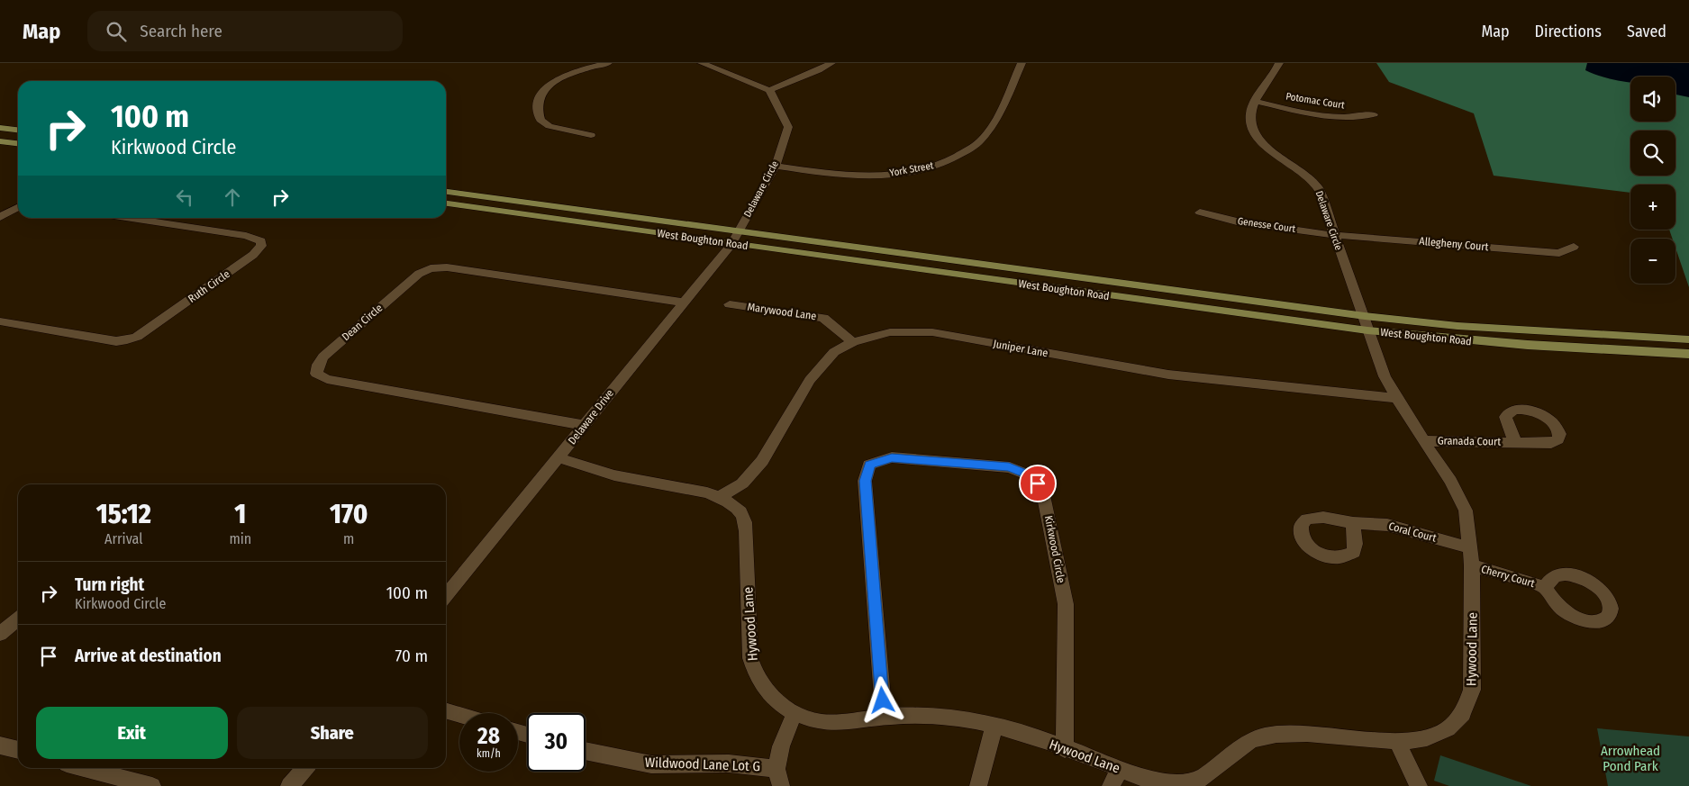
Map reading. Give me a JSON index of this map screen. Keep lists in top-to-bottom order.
{
  "streets": {
    "main road": ["West Boughton Road"],
    "street": [
      "Potomac Court",
      "York Street",
      "Delaware Circle",
      "Genesse Court",
      "Allegheny Court",
      "Ruth Circle",
      "Marywood Lane",
      "Dean Circle",
      "Juniper Lane",
      "Delaware Drive",
      "Granada Court",
      "Coral Court",
      "Kirkwood Circle",
      "Cherry Court",
      "Hywood Lane",
      "Wildwood Lane Lot G"
    ]
  },
  "crossings": [
    ["Potomac Court", "Delaware Circle"],
    ["York Street", "Delaware Circle"],
    ["Delaware Circle", "Genesse Court"],
    ["Delaware Circle", "West Boughton Road"],
    ["Delaware Circle", "Allegheny Court"],
    ["Delaware Circle", "Delaware Drive"],
    ["Delaware Circle", "Hywood Lane"],
    ["Genesse Court", "Allegheny Court"],
    ["West Boughton Road", "Delaware Drive"],
    ["West Boughton Road", "Hywood Lane"],
    ["Marywood Lane", "Juniper Lane"],
    ["Dean Circle", "Delaware Drive"],
    ["Juniper Lane", "Hywood Lane"],
    ["Delaware Drive", "Hywood Lane"],
    ["Granada Court", "Hywood Lane"],
    ["Coral Court", "Hywood Lane"],
    ["Kirkwood Circle", "Hywood Lane"],
    ["Cherry Court", "Hywood Lane"]
  ],
  "parks": ["Arrowhead Pond Park"],
  "page": {
    "header": "Map",
    "search": "Search here",
    "nav": ["Map", "Directions", "Saved"],
    "map_buttons": ["+", "−"],
    "turn": ["100 m", "Kirkwood Circle"],
    "eta": [
      "15:12",
      "Arrival",
      "1",
      "min",
      "170",
      "m"
    ],
    "list": [
      {
        "name": "Turn right",
        "note": "Kirkwood Circle",
        "value": "100 m"
      },
      {
        "name": "Arrive at destination",
        "value": "70 m"
      }
    ],
    "buttons": ["Exit", "Share"],
    "speed": "28 km/h",
    "limit": "30"
  }
}
